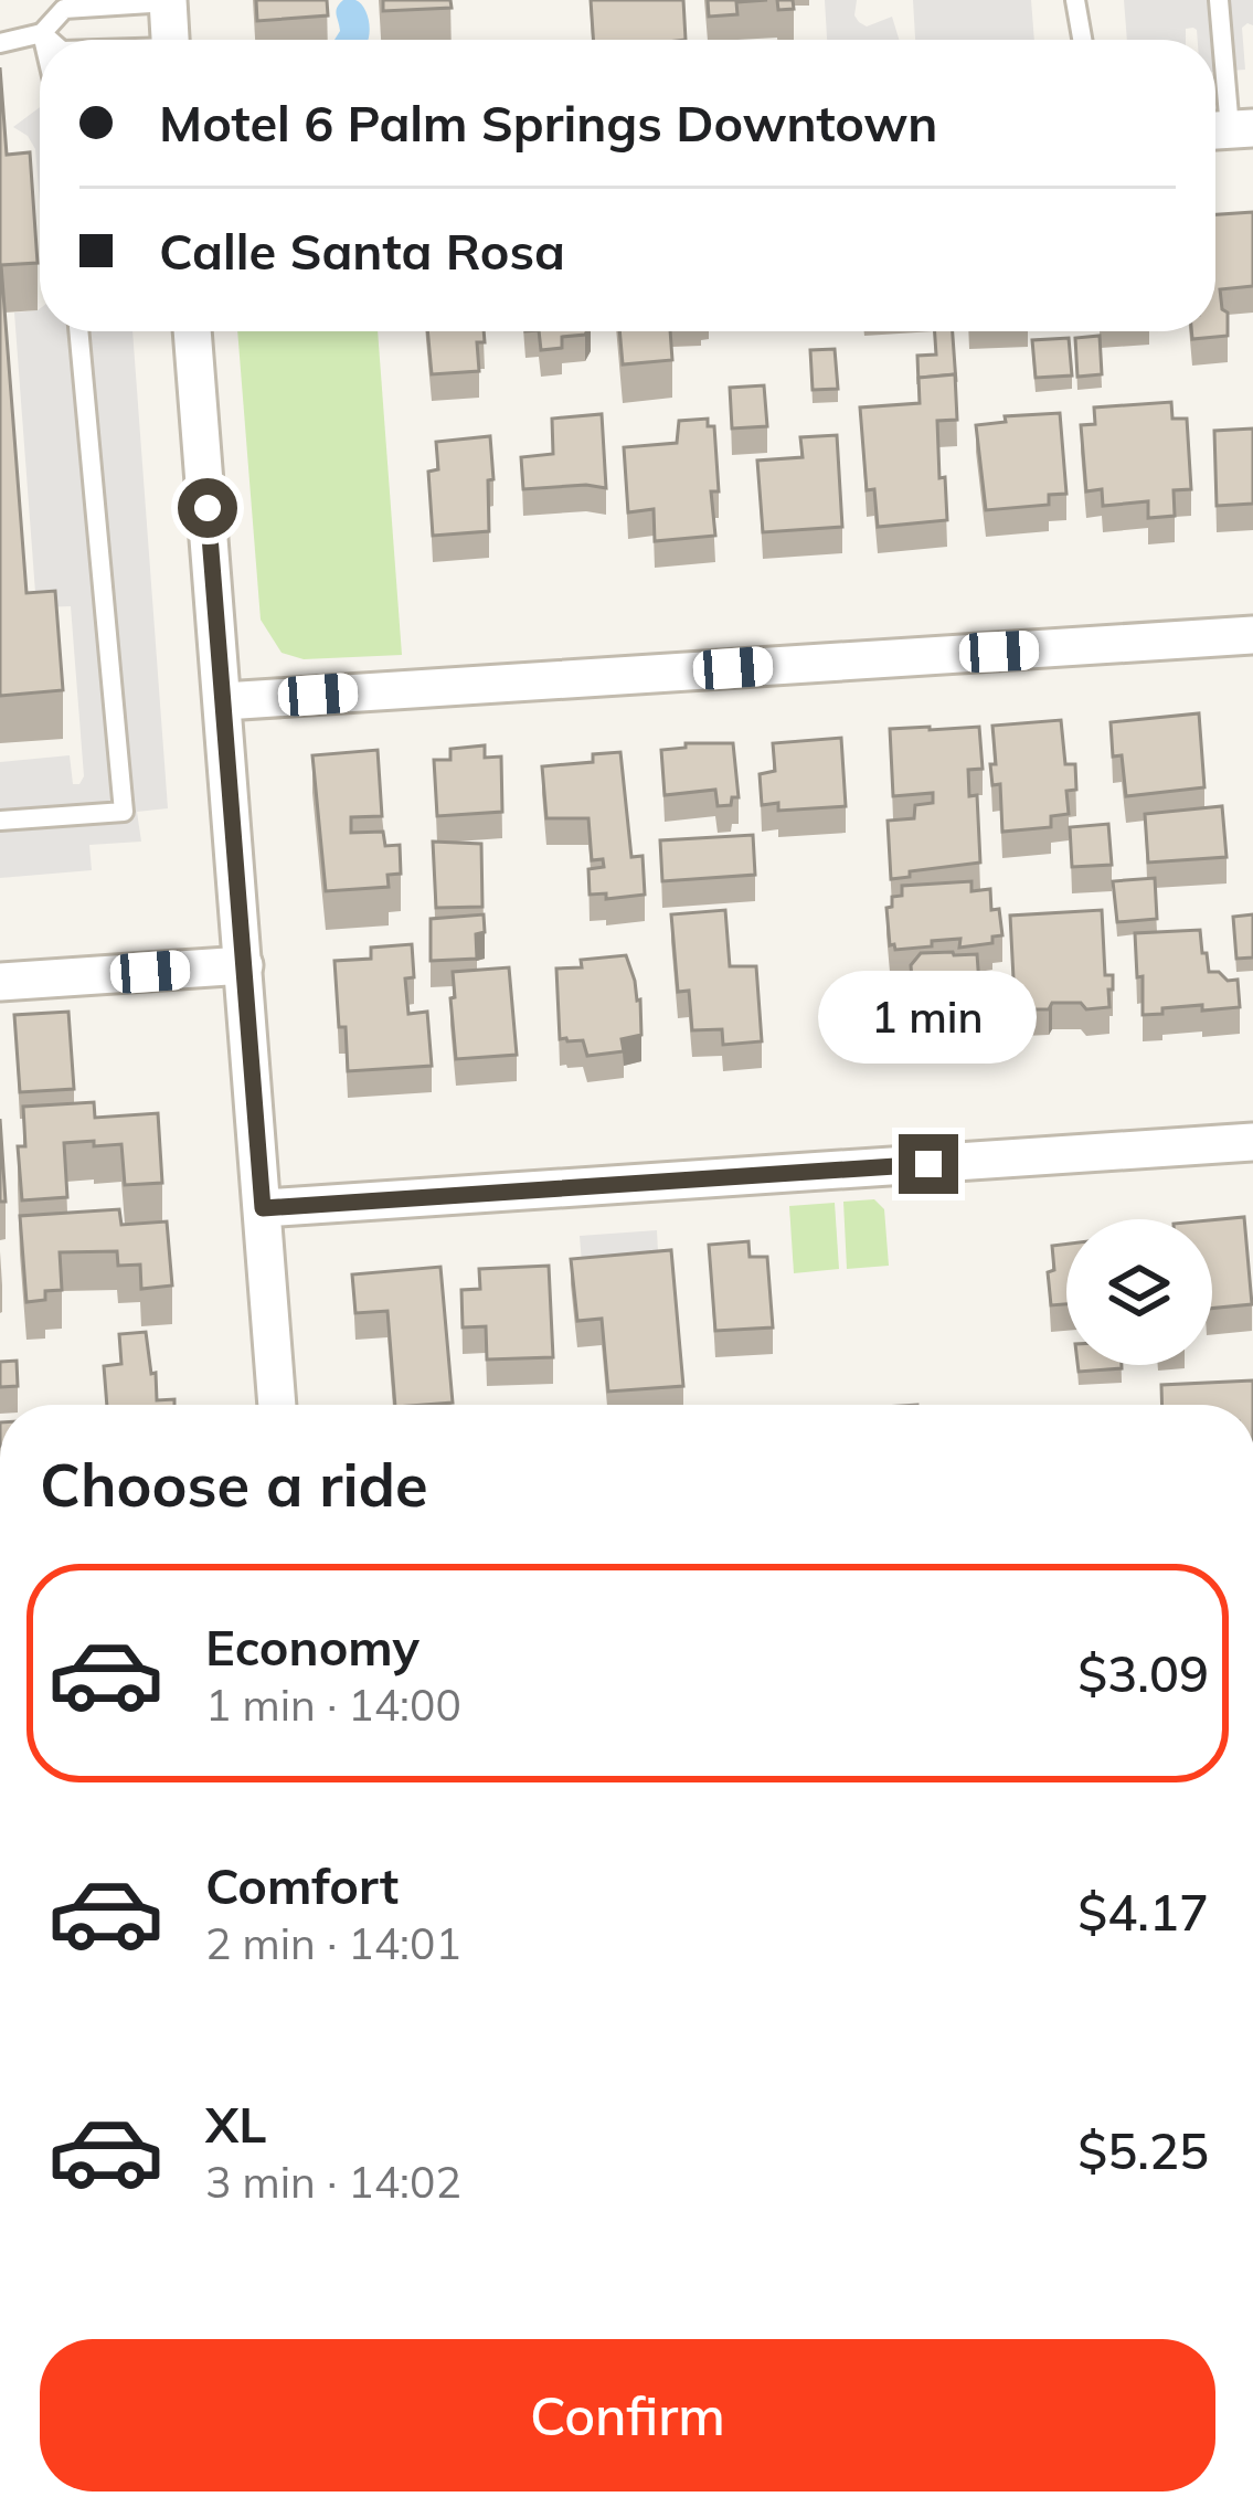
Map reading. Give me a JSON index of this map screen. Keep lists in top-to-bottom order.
{
  "page": {
    "banner": ["Motel 6 Palm Springs Downtown", "Calle Santa Rosa"],
    "bubble": "1 min",
    "heading": "Choose a ride",
    "list": [
      {
        "name": "Economy",
        "note": "1 min · 14:00",
        "value": "$3.09"
      },
      {
        "name": "Comfort",
        "note": "2 min · 14:01",
        "value": "$4.17"
      },
      {
        "name": "XL",
        "note": "3 min · 14:02",
        "value": "$5.25"
      }
    ],
    "buttons": "Confirm"
  }
}
